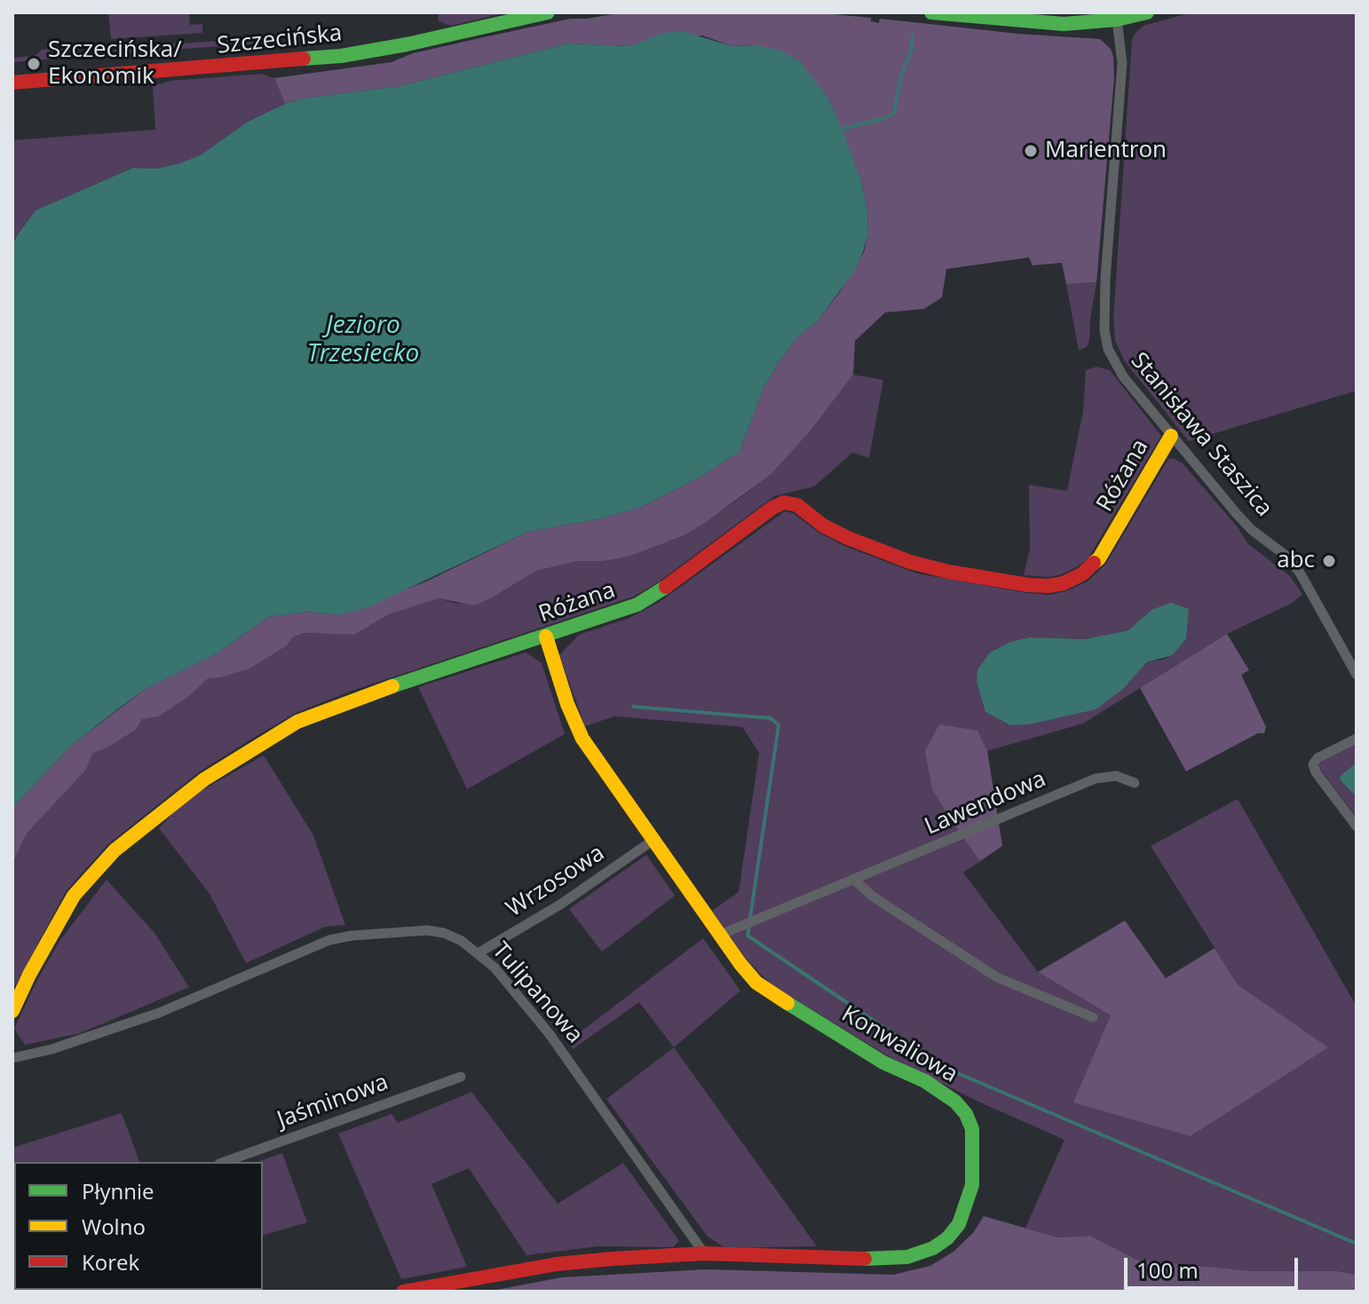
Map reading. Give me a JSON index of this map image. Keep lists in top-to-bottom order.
{
  "streets": {
    "street": [
      "Szczecińska",
      "Stanisława Staszica",
      "Różana",
      "Lawendowa",
      "Wrzosowa",
      "Tulipanowa",
      "Konwaliowa",
      "Jaśminowa"
    ]
  },
  "crossings": [
    ["Stanisława Staszica", "Różana"],
    ["Różana", "Konwaliowa"],
    ["Lawendowa", "Konwaliowa"],
    ["Wrzosowa", "Tulipanowa"],
    ["Wrzosowa", "Konwaliowa"],
    ["Tulipanowa", "Konwaliowa"]
  ],
  "water": ["Jezioro Trzesiecko"],
  "places": ["Szczecińska/ Ekonomik", "Marientron", "abc"],
  "legend": ["Płynnie", "Wolno", "Korek"],
  "scale_bar": "100 m"
}
